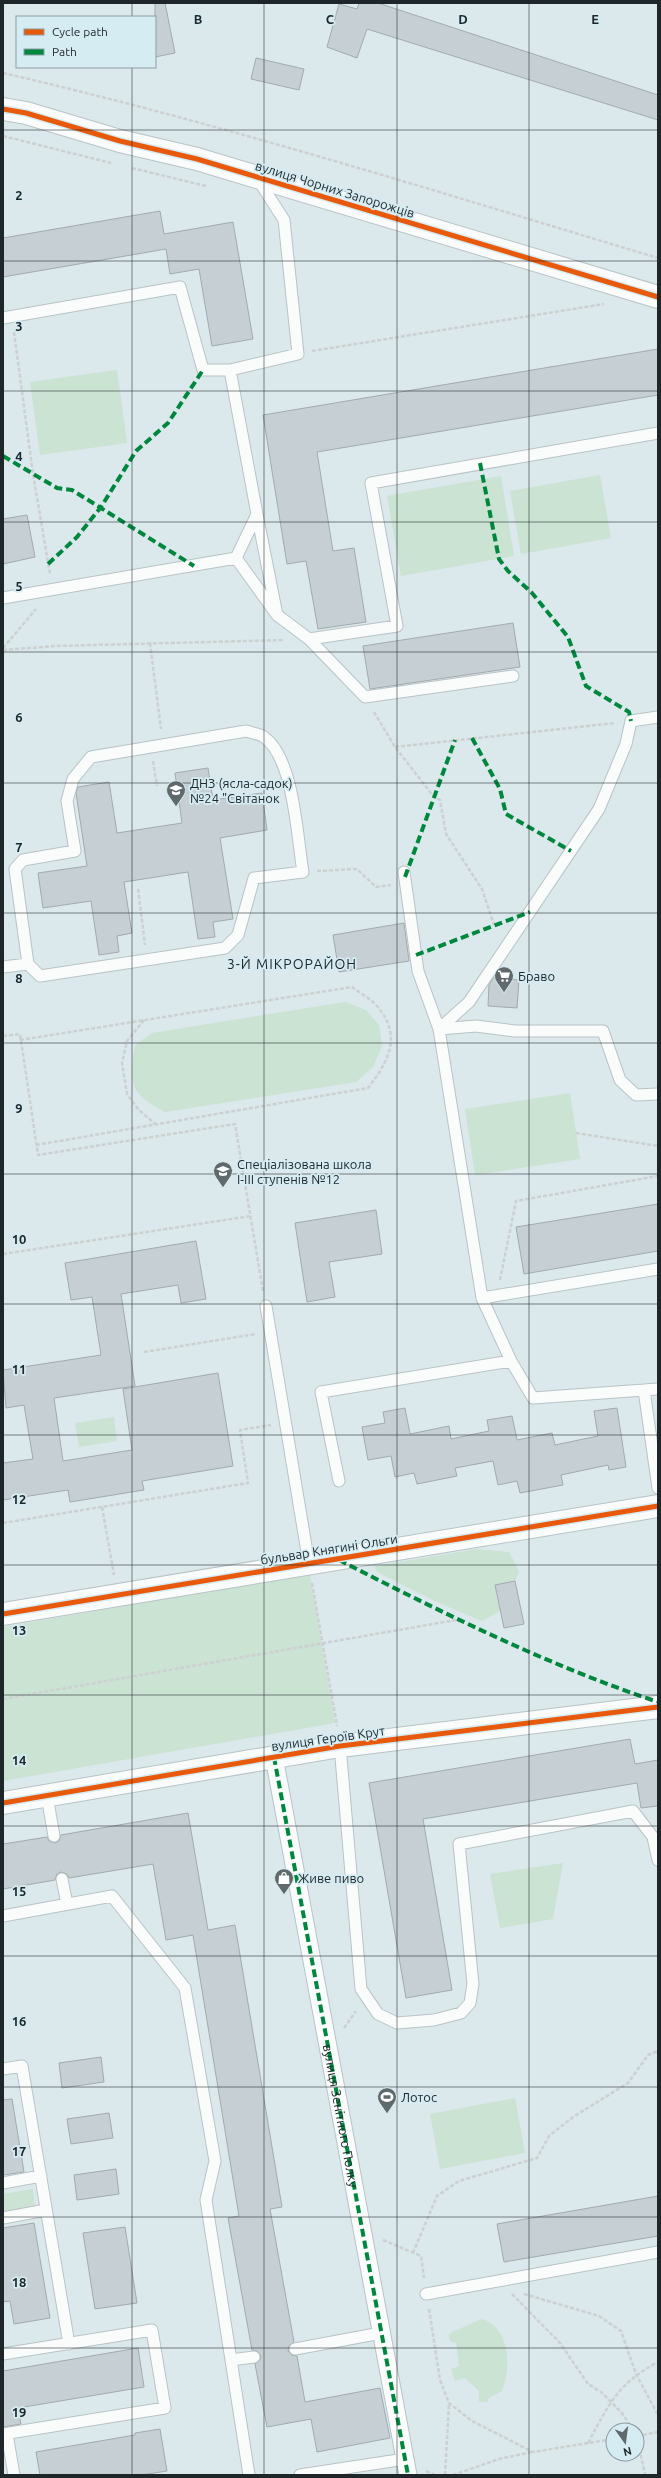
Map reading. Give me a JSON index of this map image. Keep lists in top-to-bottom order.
{
  "streets": {
    "street": [
      "вулиця Чорних Запорожців",
      "бульвар Княгині Ольги",
      "вулиця Героїв Крут",
      "вулиця Зенітного Полку"
    ]
  },
  "crossings": [
    ["вулиця Героїв Крут", "вулиця Зенітного Полку"]
  ],
  "districts": ["3-Й МІКРОРАЙОН"],
  "places": {
    "school or university": ["ДНЗ (ясла-садок) №24 \"Світанок", "Спеціалізована школа І-ІІІ ступенів №12"],
    "supermarket": ["Браво"],
    "shop": ["Живе пиво"],
    "sports": ["Лотос"]
  },
  "legend": ["Cycle path", "Path"],
  "north": "bottom",
  "grid": {
    "columns": [
      "B",
      "C",
      "D",
      "E"
    ],
    "rows": [
      "2",
      "3",
      "4",
      "5",
      "6",
      "7",
      "8",
      "9",
      "10",
      "11",
      "12",
      "13",
      "14",
      "15",
      "16",
      "17",
      "18",
      "19"
    ]
  }
}
